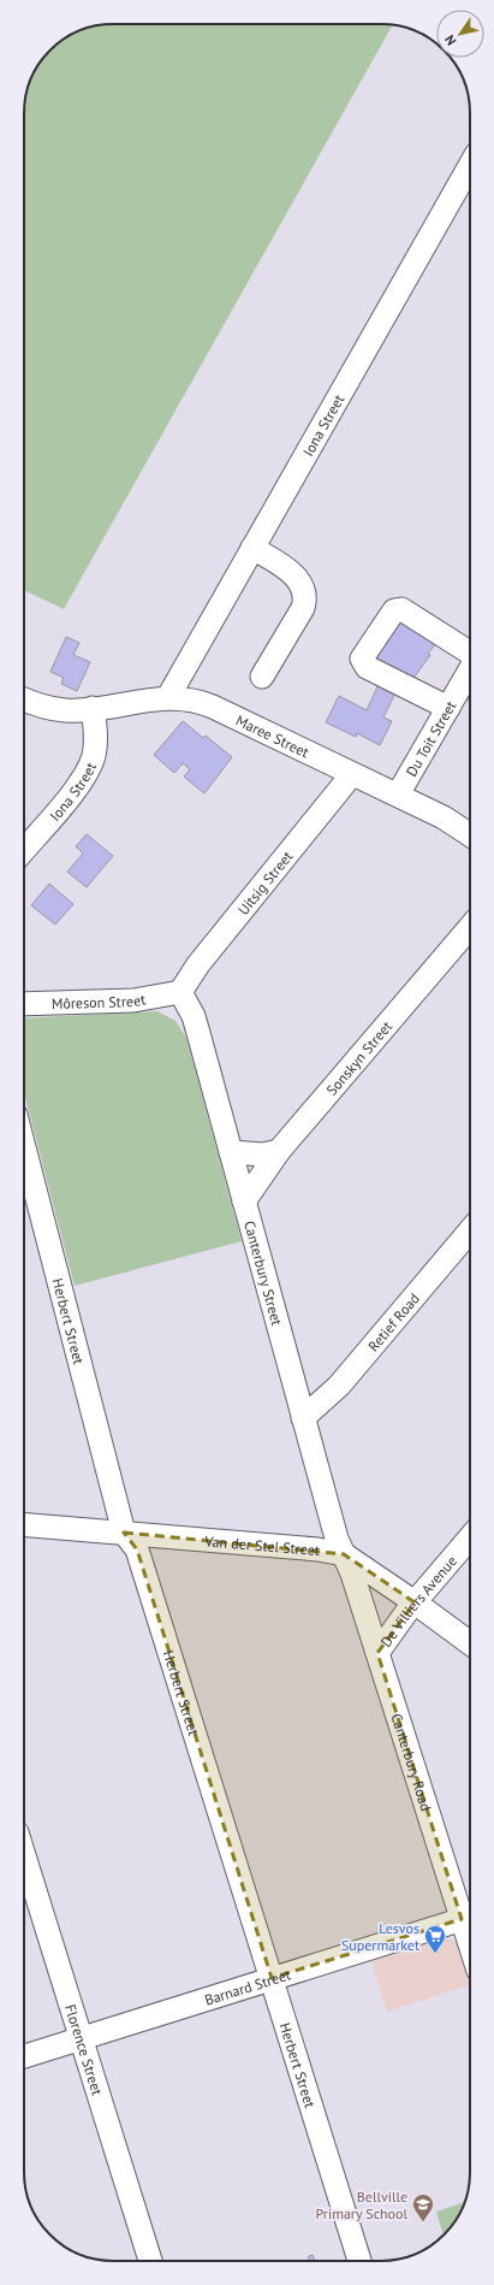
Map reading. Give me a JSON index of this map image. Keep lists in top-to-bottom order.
{
  "streets": {
    "street": [
      "Iona Street",
      "Maree Street",
      "Du Toit Street",
      "Uitsig Street",
      "Môreson Street",
      "Sonskyn Street",
      "Canterbury Street",
      "Herbert Street",
      "Retief Road",
      "Van der Stel Street",
      "De Villiers Avenue",
      "Canterbury Road",
      "Barnard Street",
      "Florence Street"
    ]
  },
  "crossings": [
    ["Iona Street", "Maree Street"],
    ["Maree Street", "Du Toit Street"],
    ["Maree Street", "Uitsig Street"],
    ["Uitsig Street", "Môreson Street"],
    ["Uitsig Street", "Canterbury Street"],
    ["Môreson Street", "Canterbury Street"],
    ["Sonskyn Street", "Canterbury Street"],
    ["Canterbury Street", "Retief Road"],
    ["Canterbury Street", "Van der Stel Street"],
    ["Canterbury Street", "Canterbury Road"],
    ["Herbert Street", "Van der Stel Street"],
    ["Herbert Street", "Barnard Street"],
    ["Van der Stel Street", "De Villiers Avenue"],
    ["Van der Stel Street", "Canterbury Road"],
    ["De Villiers Avenue", "Canterbury Road"],
    ["Canterbury Road", "Barnard Street"],
    ["Barnard Street", "Florence Street"]
  ],
  "places": {
    "supermarket": ["Lesvos Supermarket"],
    "school or university": ["Bellville Primary School"]
  },
  "north": "bottom left"
}
